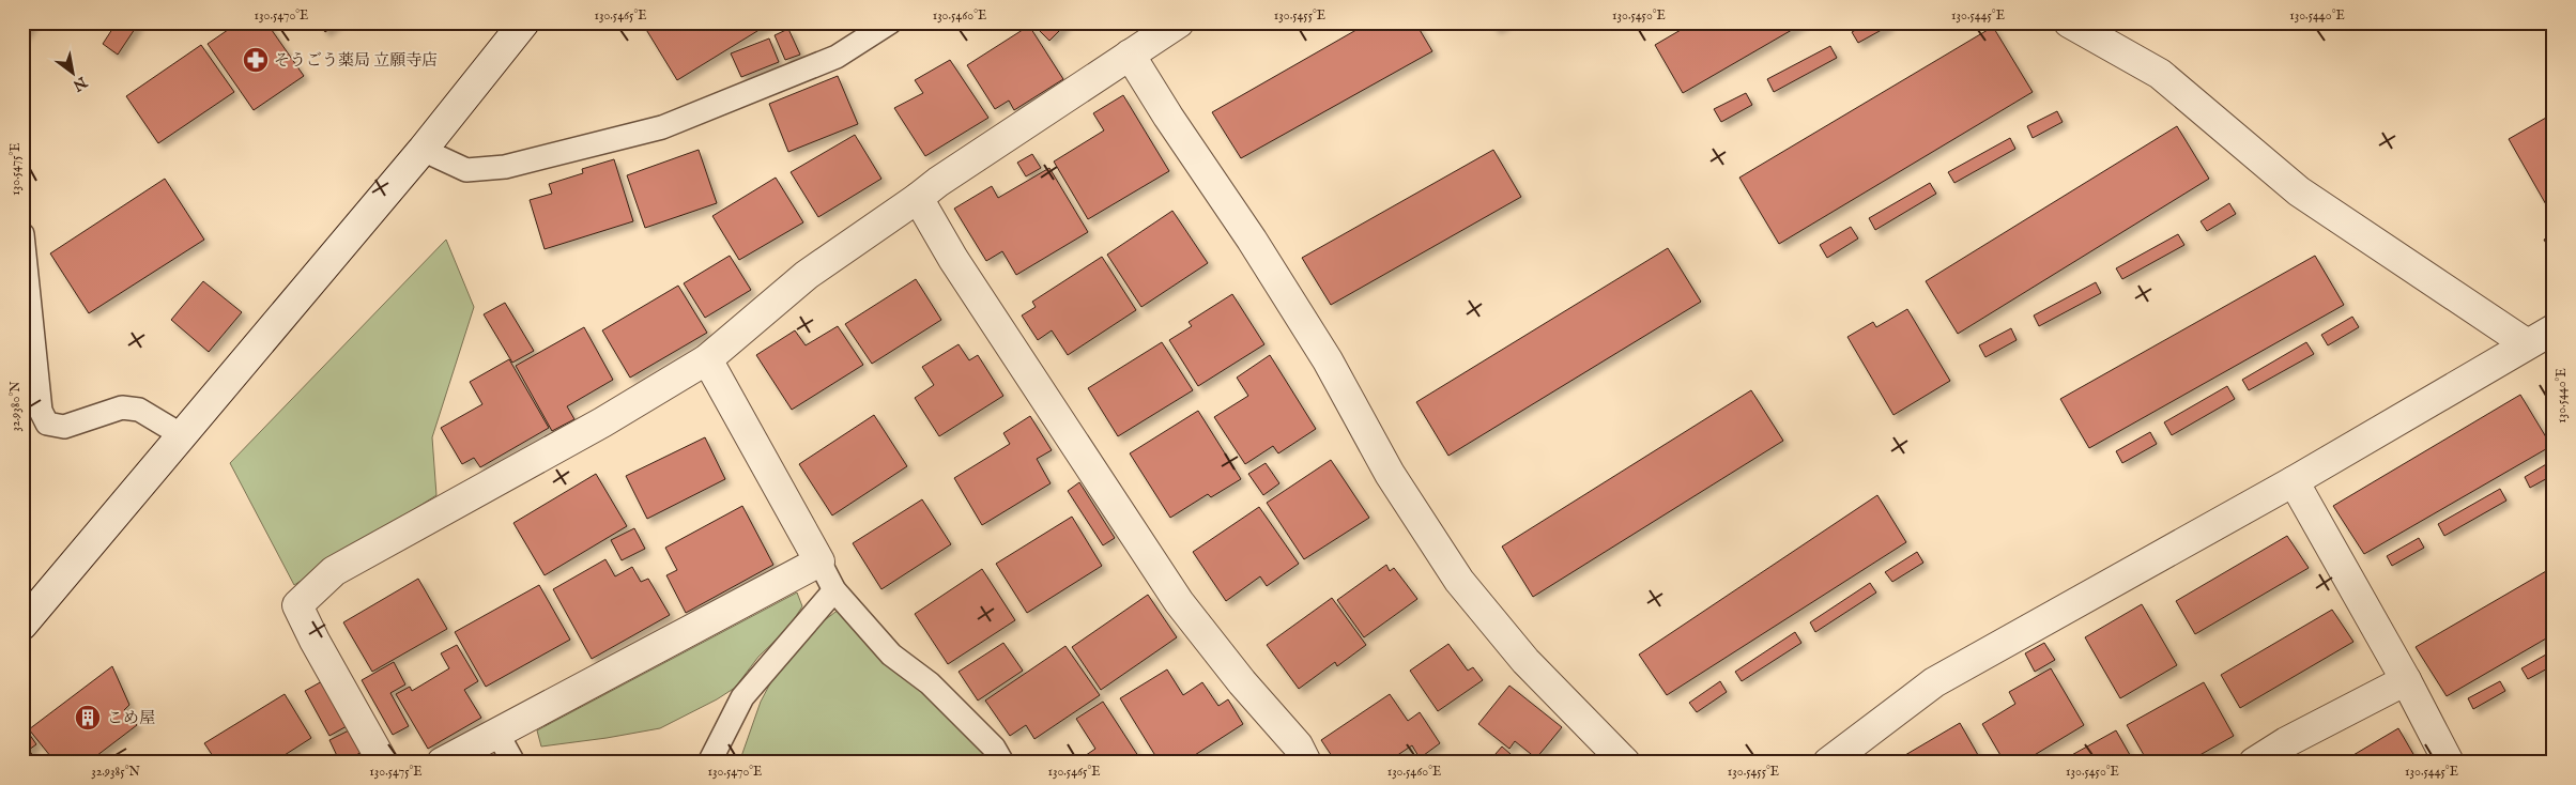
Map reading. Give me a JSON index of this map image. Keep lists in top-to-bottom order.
{
  "places": {
    "pharmacy": ["そうごう薬局 立願寺店"],
    "building": ["こめ屋"]
  },
  "north": "bottom right",
  "coordinates": [
    "130.5470°E",
    "130.5465°E",
    "130.5460°E",
    "130.5455°E",
    "130.5450°E",
    "130.5445°E",
    "130.5440°E",
    "130.5475°E",
    "32.9380°N",
    "32.9385°N"
  ]
}
